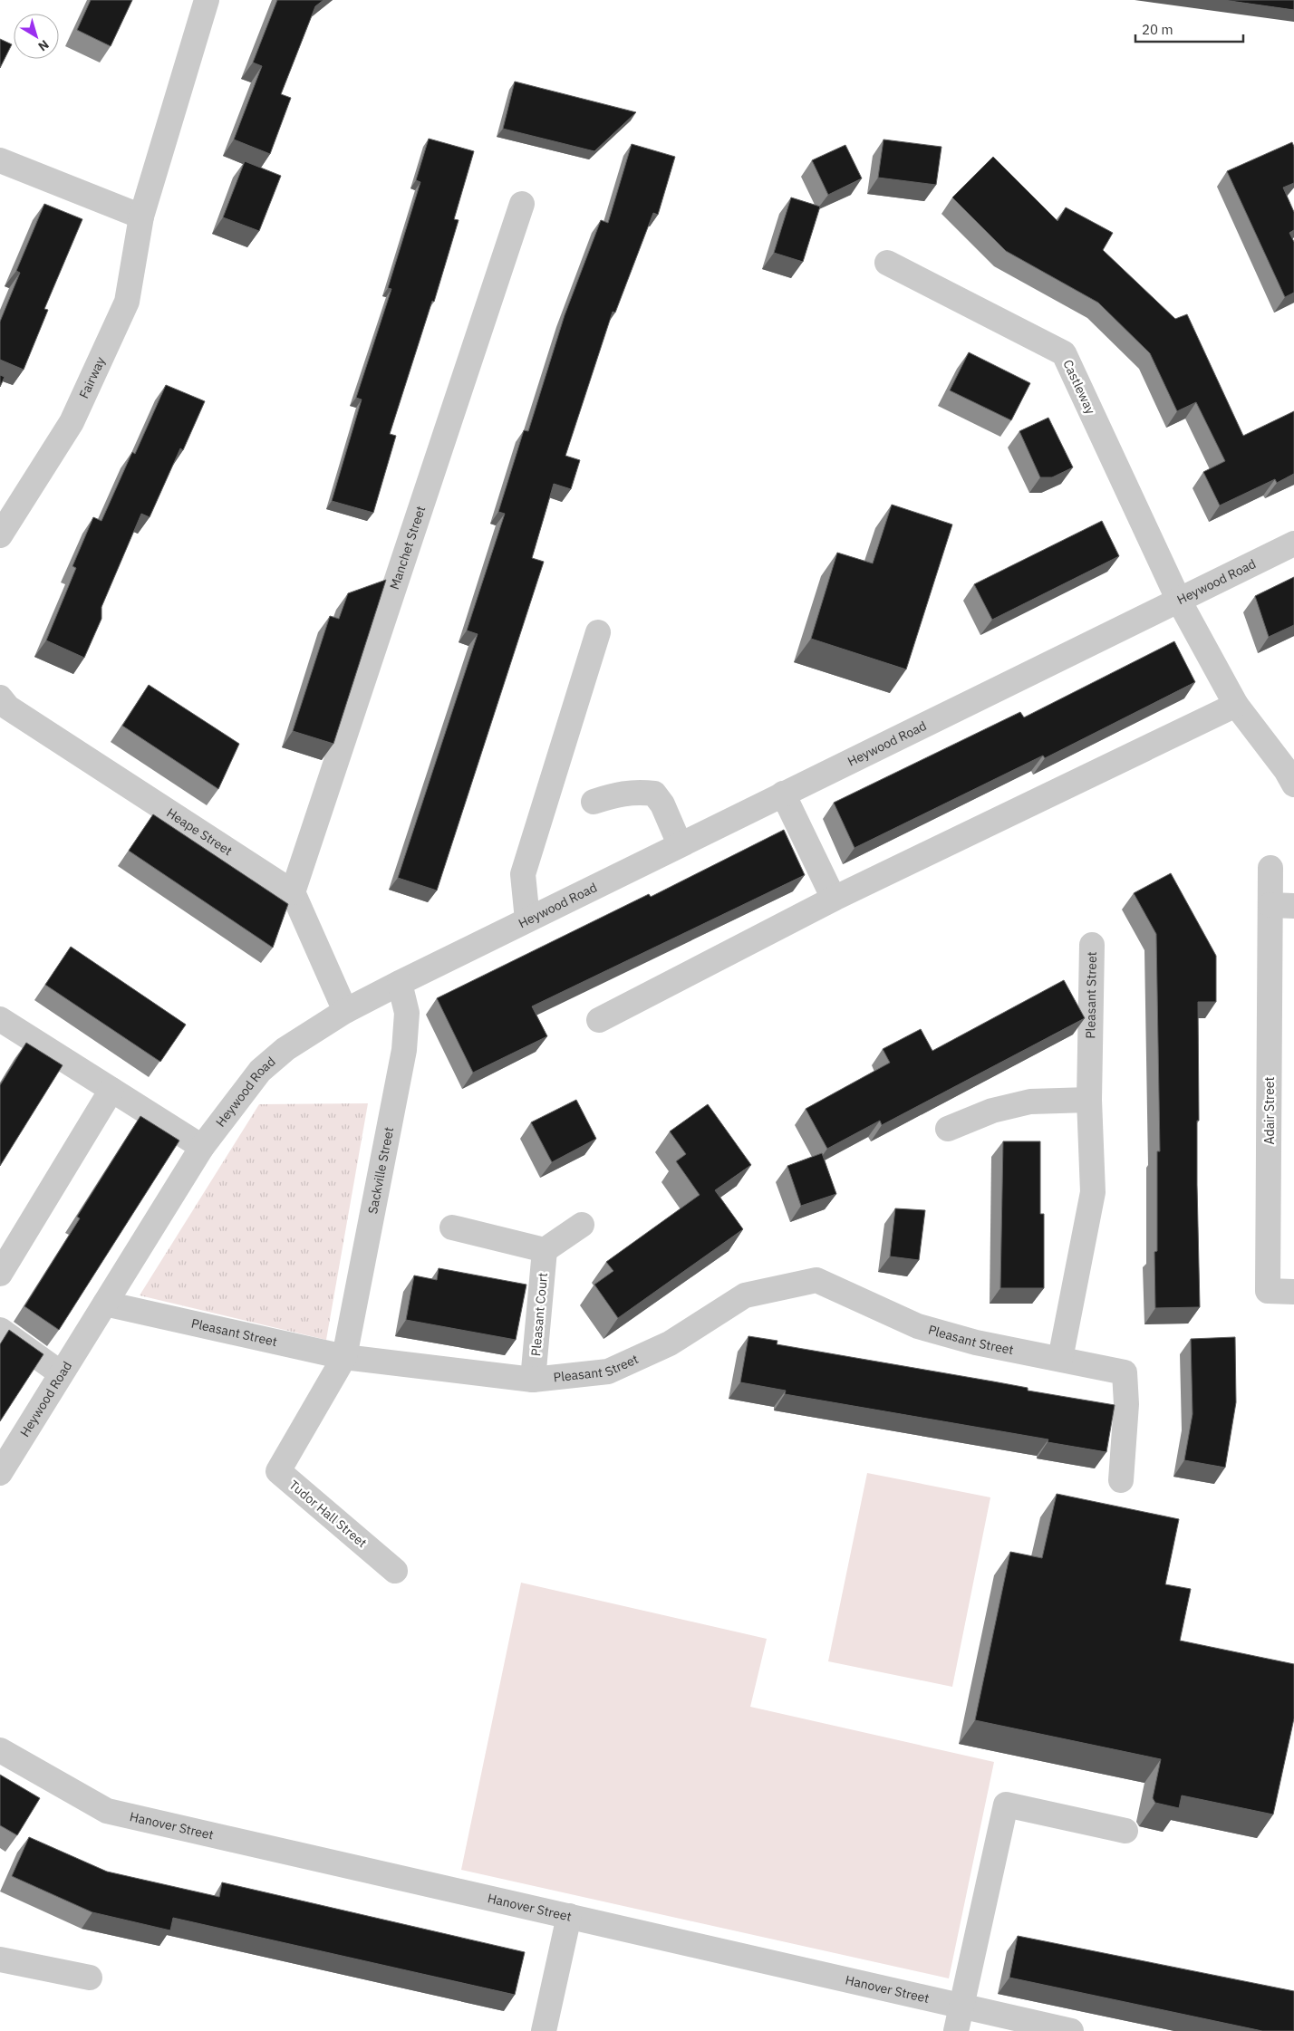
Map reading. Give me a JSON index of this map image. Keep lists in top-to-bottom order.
{
  "streets": {
    "street": [
      "Fairway",
      "Castleway",
      "Manchet Street",
      "Heywood Road",
      "Heape Street",
      "Pleasant Street",
      "Adair Street",
      "Sackville Street",
      "Pleasant Court",
      "Tudor Hall Street",
      "Hanover Street"
    ]
  },
  "crossings": [
    ["Castleway", "Heywood Road"],
    ["Manchet Street", "Heape Street"],
    ["Heywood Road", "Pleasant Street"],
    ["Heywood Road", "Sackville Street"],
    ["Pleasant Street", "Sackville Street"],
    ["Pleasant Street", "Pleasant Court"],
    ["Pleasant Street", "Tudor Hall Street"],
    ["Sackville Street", "Tudor Hall Street"]
  ],
  "scale_bar": "20 m",
  "north": "bottom right"
}
